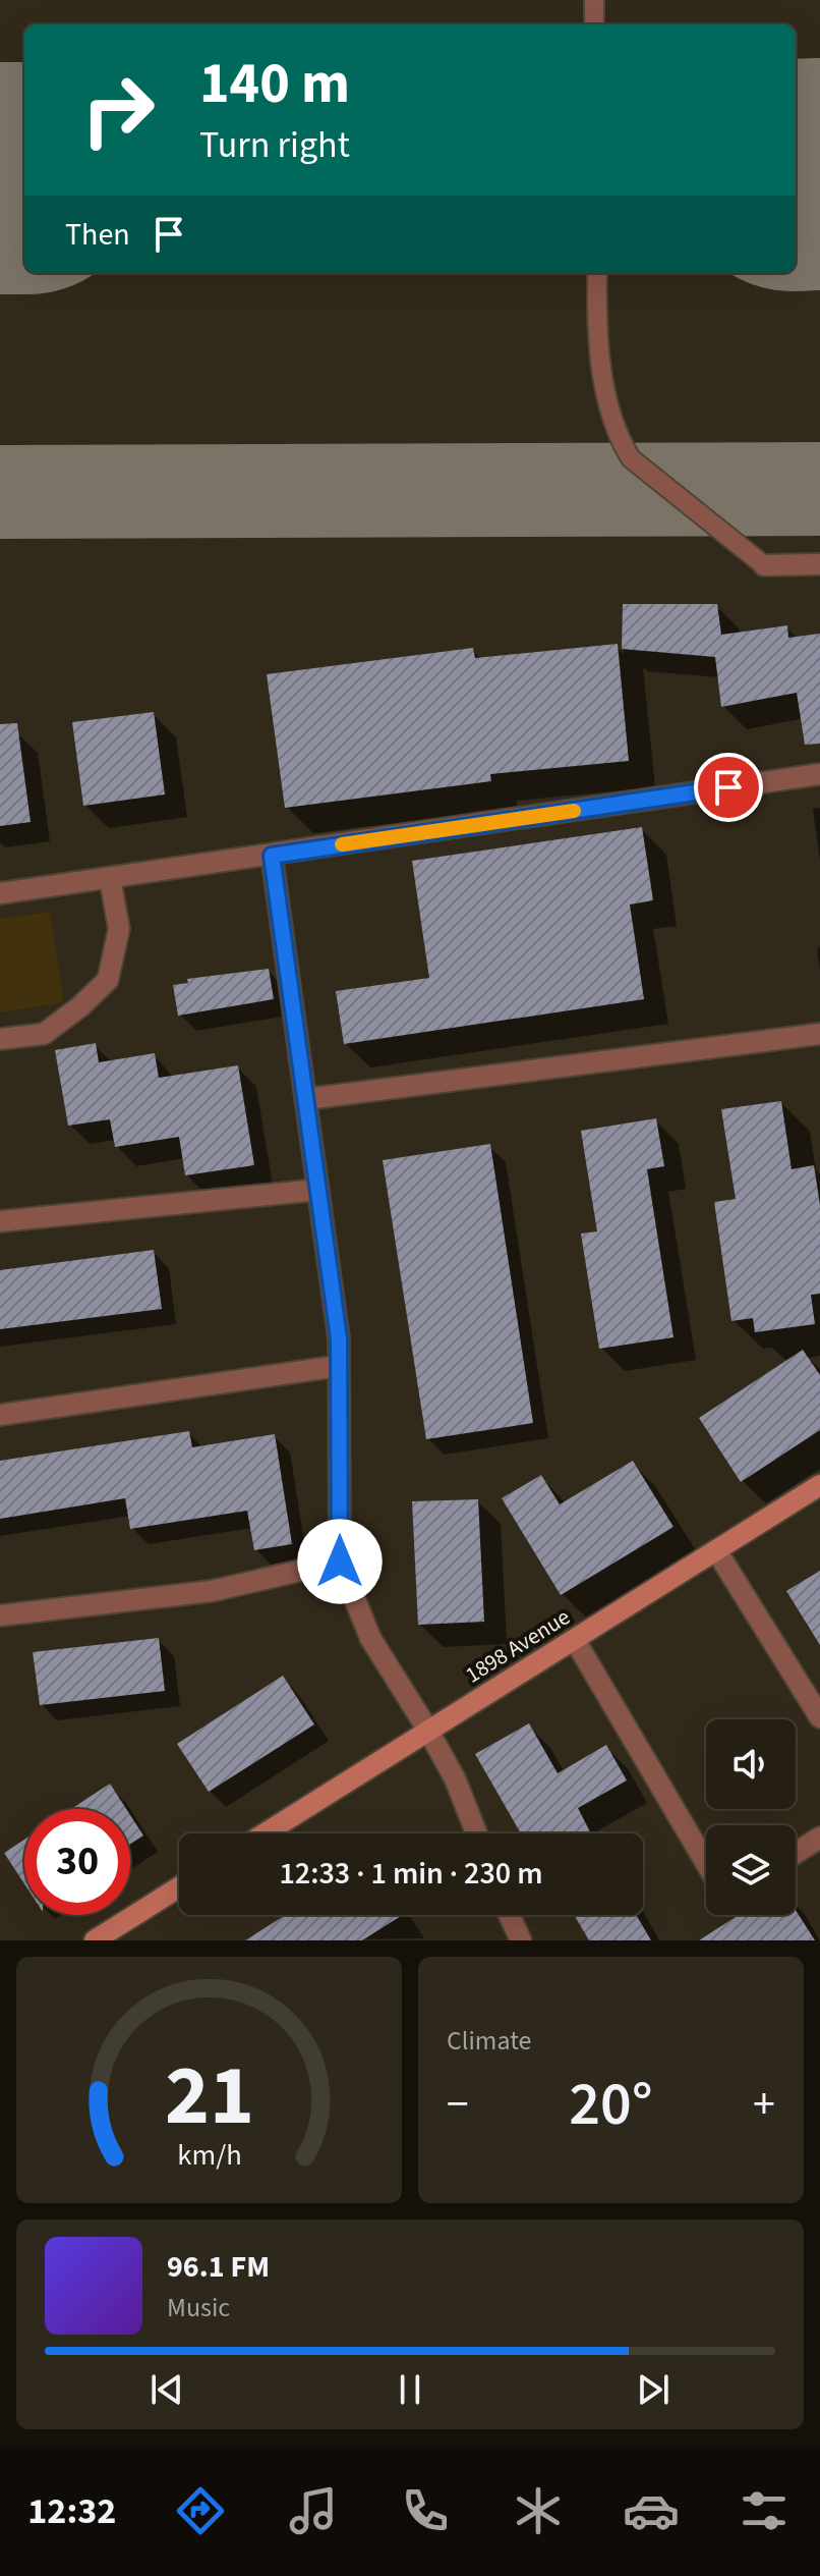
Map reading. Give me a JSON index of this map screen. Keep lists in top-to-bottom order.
{
  "streets": {
    "street": ["1898 Avenue"]
  },
  "page": {
    "turn": ["140 m", "Turn right"],
    "then": "Then",
    "limit": "30",
    "trip": "12:33 · 1 min · 230 m",
    "tile": "Climate",
    "heat": ["−", "20°", "+"],
    "song": ["96.1 FM", "Music"],
    "tabs": "12:32",
    "gauge": ["21", "km/h"]
  }
}
